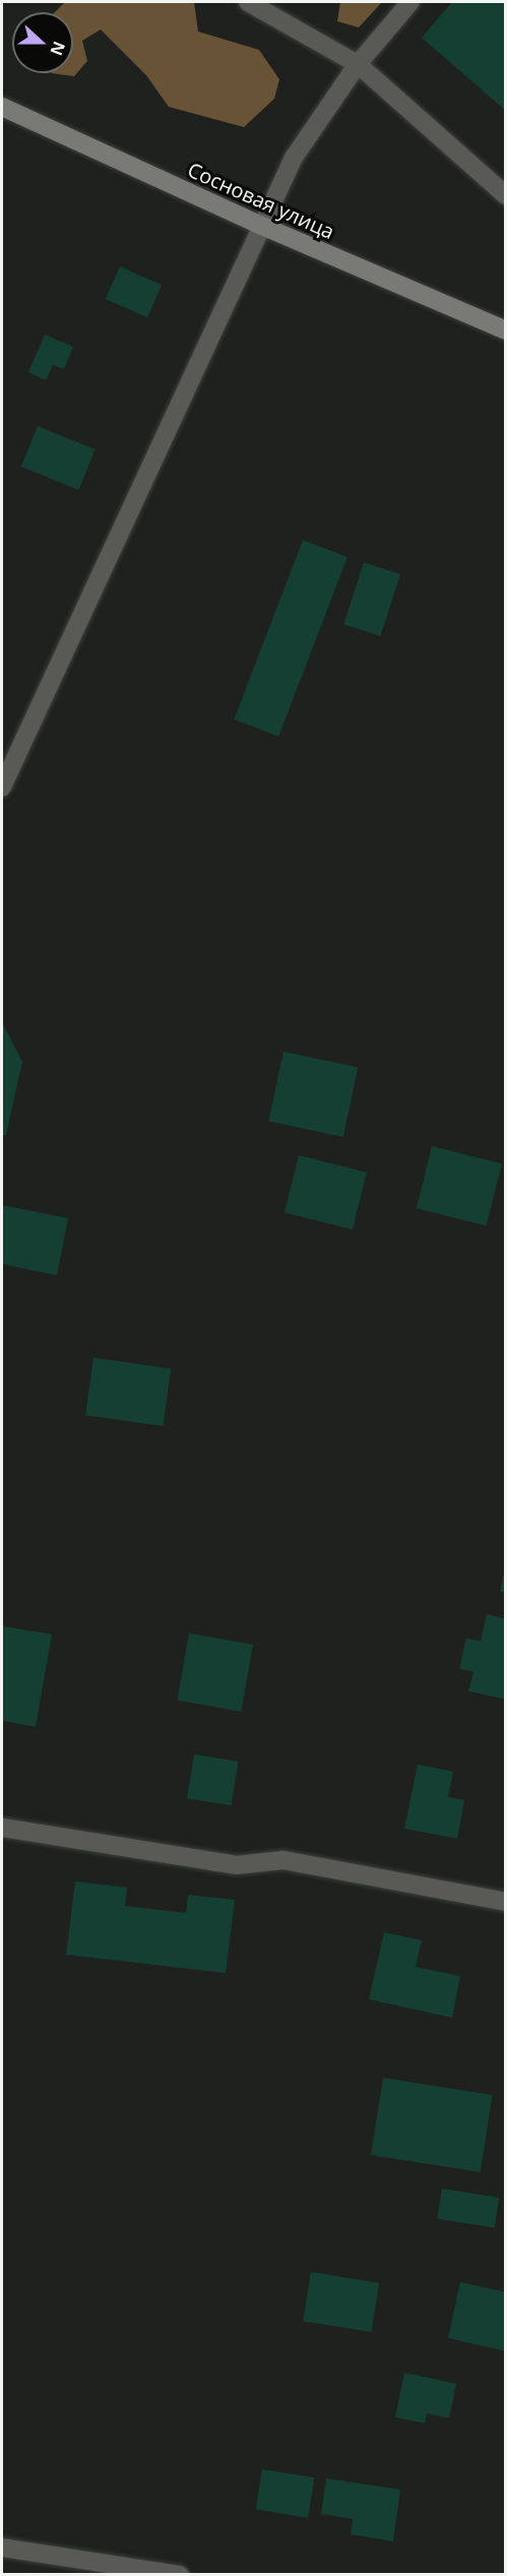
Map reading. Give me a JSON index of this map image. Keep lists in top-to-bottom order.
{
  "streets": {
    "street": ["Сосновая улица"]
  },
  "north": "right"
}
